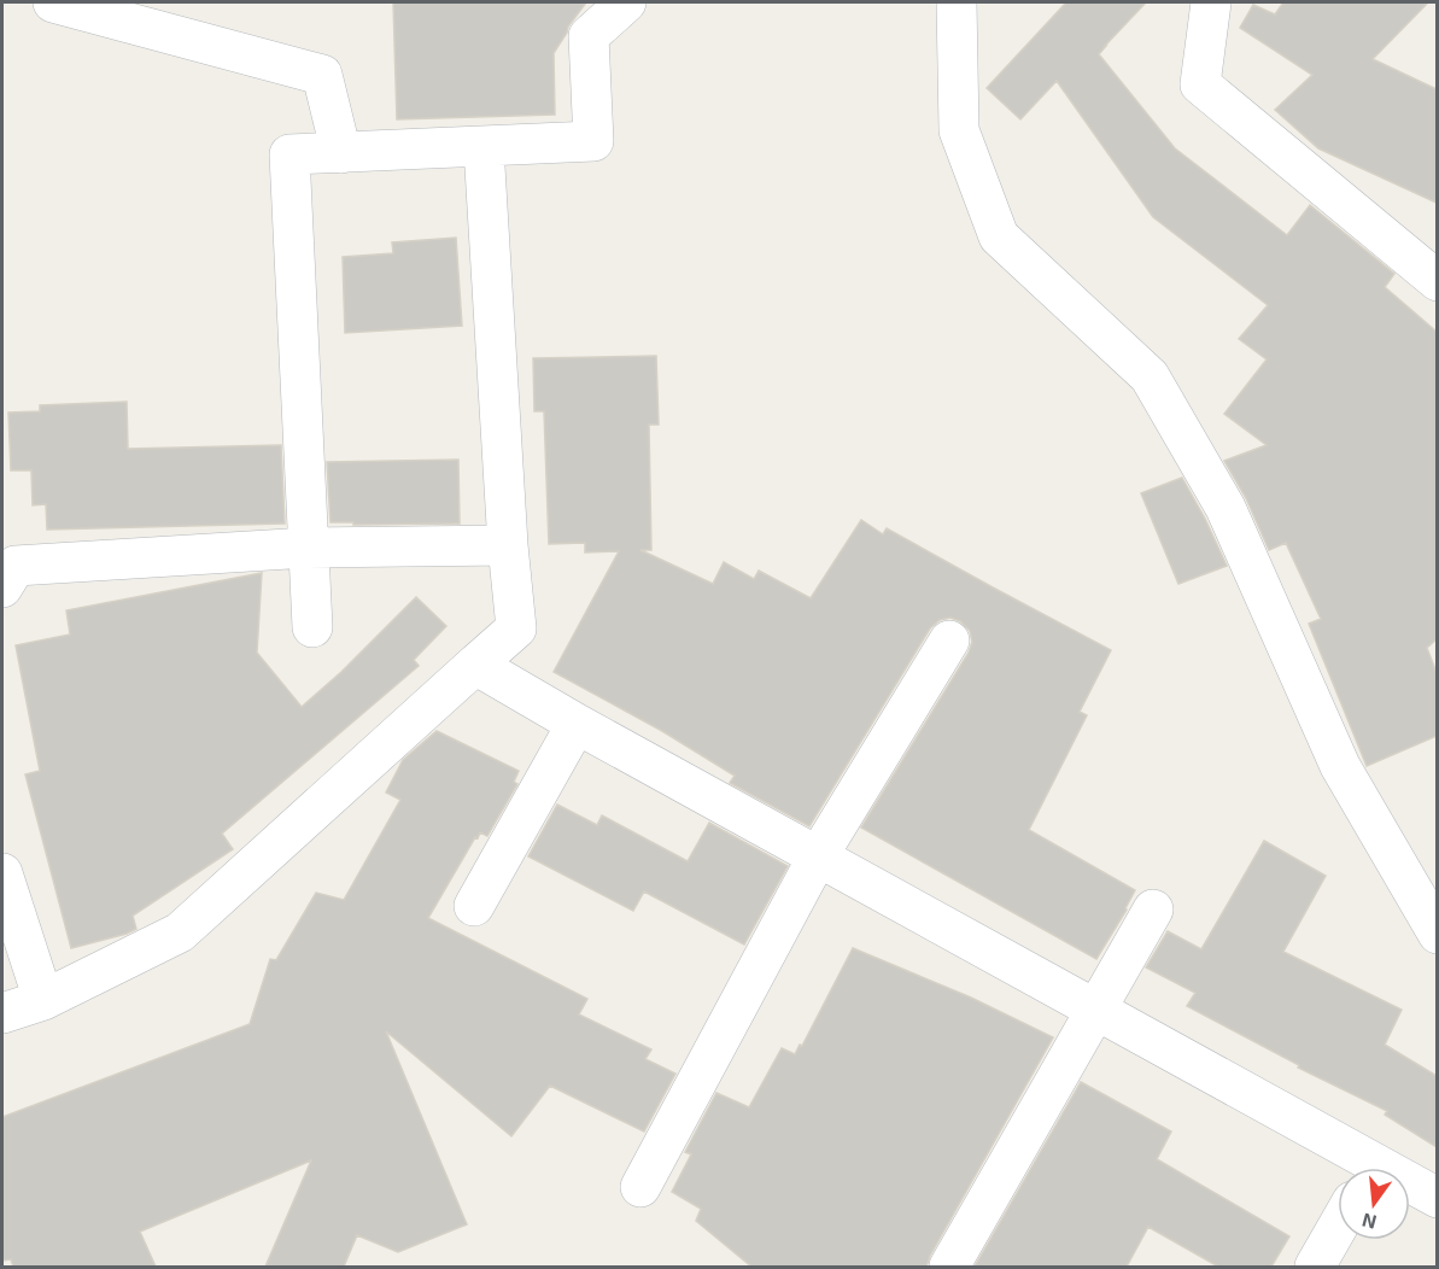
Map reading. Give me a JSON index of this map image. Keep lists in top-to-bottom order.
{
  "north": "bottom"
}
